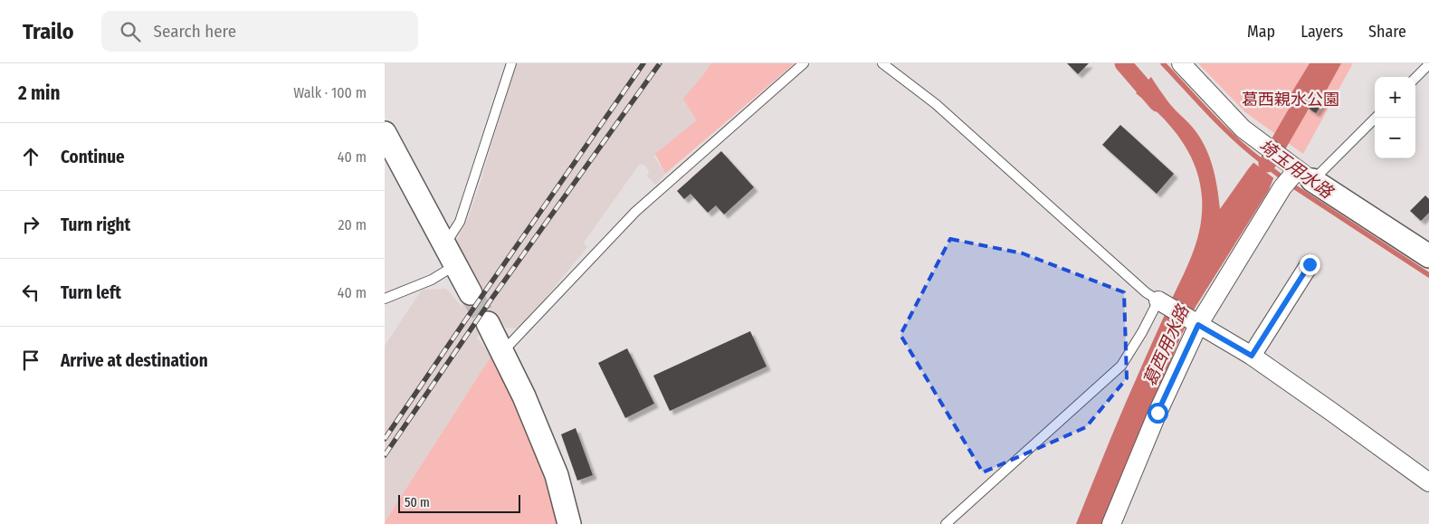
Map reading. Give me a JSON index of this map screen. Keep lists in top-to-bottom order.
{
  "water": ["埼玉用水路", "葛西用水路"],
  "parks": ["葛西親水公園"],
  "scale_bar": "50 m",
  "page": {
    "header": "Trailo",
    "search": "Search here",
    "nav": ["Map", "Layers", "Share"],
    "heading": ["2 min", "Walk · 100 m"],
    "map_buttons": ["+", "−"],
    "list": [
      ["Continue", "40 m"],
      ["Turn right", "20 m"],
      ["Turn left", "40 m"],
      "Arrive at destination"
    ],
    "scale": "50 m"
  }
}
